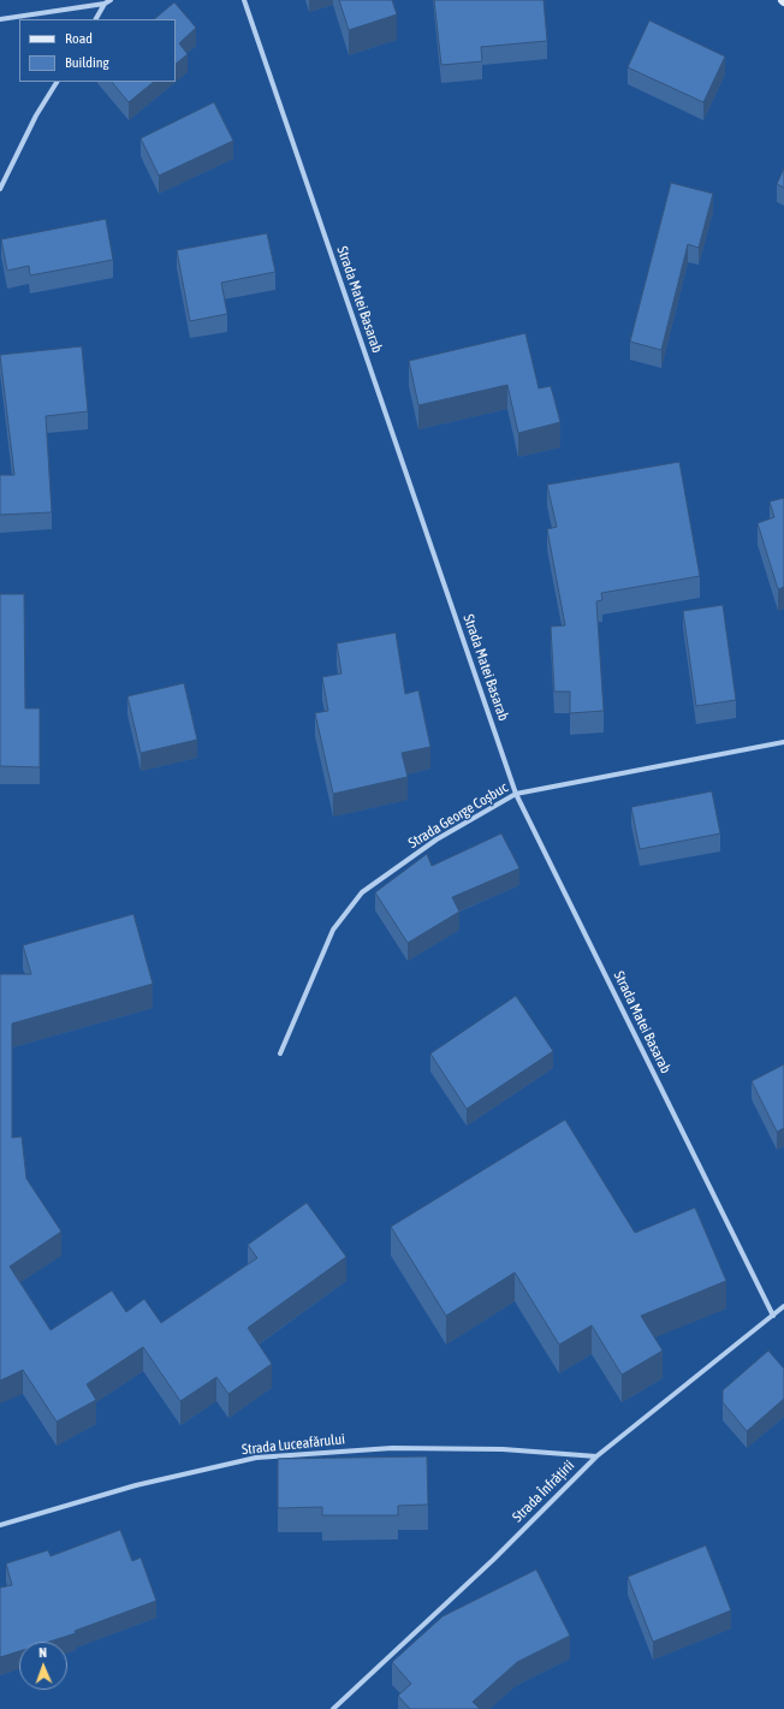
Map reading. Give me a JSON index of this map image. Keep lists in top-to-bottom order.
{
  "streets": {
    "street": [
      "Strada Matei Basarab",
      "Strada George Coșbuc",
      "Strada Luceafărului",
      "Strada Înfrățirii"
    ]
  },
  "crossings": [
    ["Strada Matei Basarab", "Strada George Coșbuc"],
    ["Strada Matei Basarab", "Strada Înfrățirii"],
    ["Strada Luceafărului", "Strada Înfrățirii"]
  ],
  "legend": ["Road", "Building"],
  "north": "top"
}
